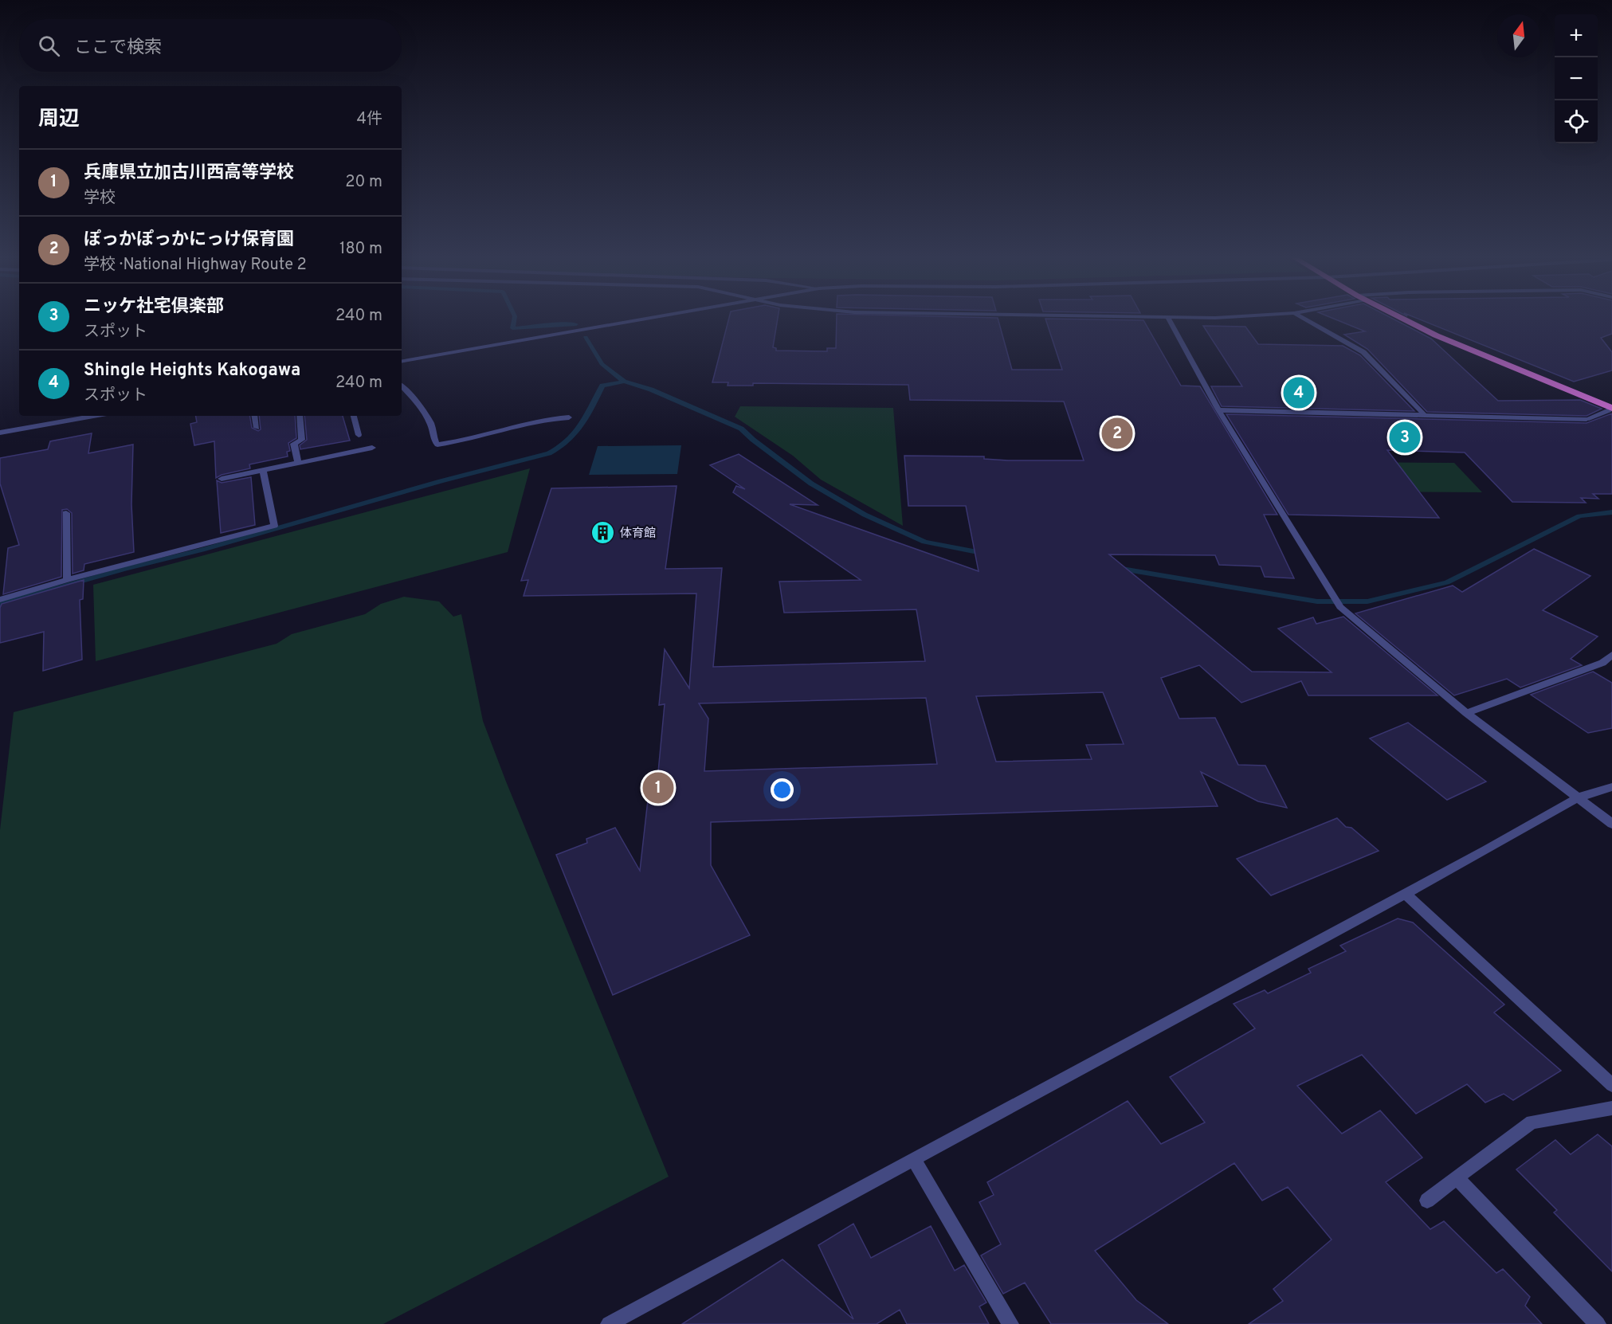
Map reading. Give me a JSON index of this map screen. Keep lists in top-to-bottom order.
{
  "places": {
    "building": ["体育館"]
  },
  "north": "top",
  "page": {
    "map_buttons": ["+", "−"],
    "search": "ここで検索",
    "heading": ["周辺", "4件"],
    "list": [
      {
        "mark": "1",
        "name": "兵庫県立加古川西高等学校",
        "note": "学校",
        "value": "20 m"
      },
      {
        "mark": "2",
        "name": "ぽっかぽっかにっけ保育園",
        "note": "学校 · National Highway Route 2",
        "value": "180 m"
      },
      {
        "mark": "3",
        "name": "ニッケ社宅倶楽部",
        "note": "スポット",
        "value": "240 m"
      },
      {
        "mark": "4",
        "name": "Shingle Heights Kakogawa",
        "note": "スポット",
        "value": "240 m"
      }
    ],
    "pins": [
      "4",
      "2",
      "3",
      "1"
    ]
  }
}
